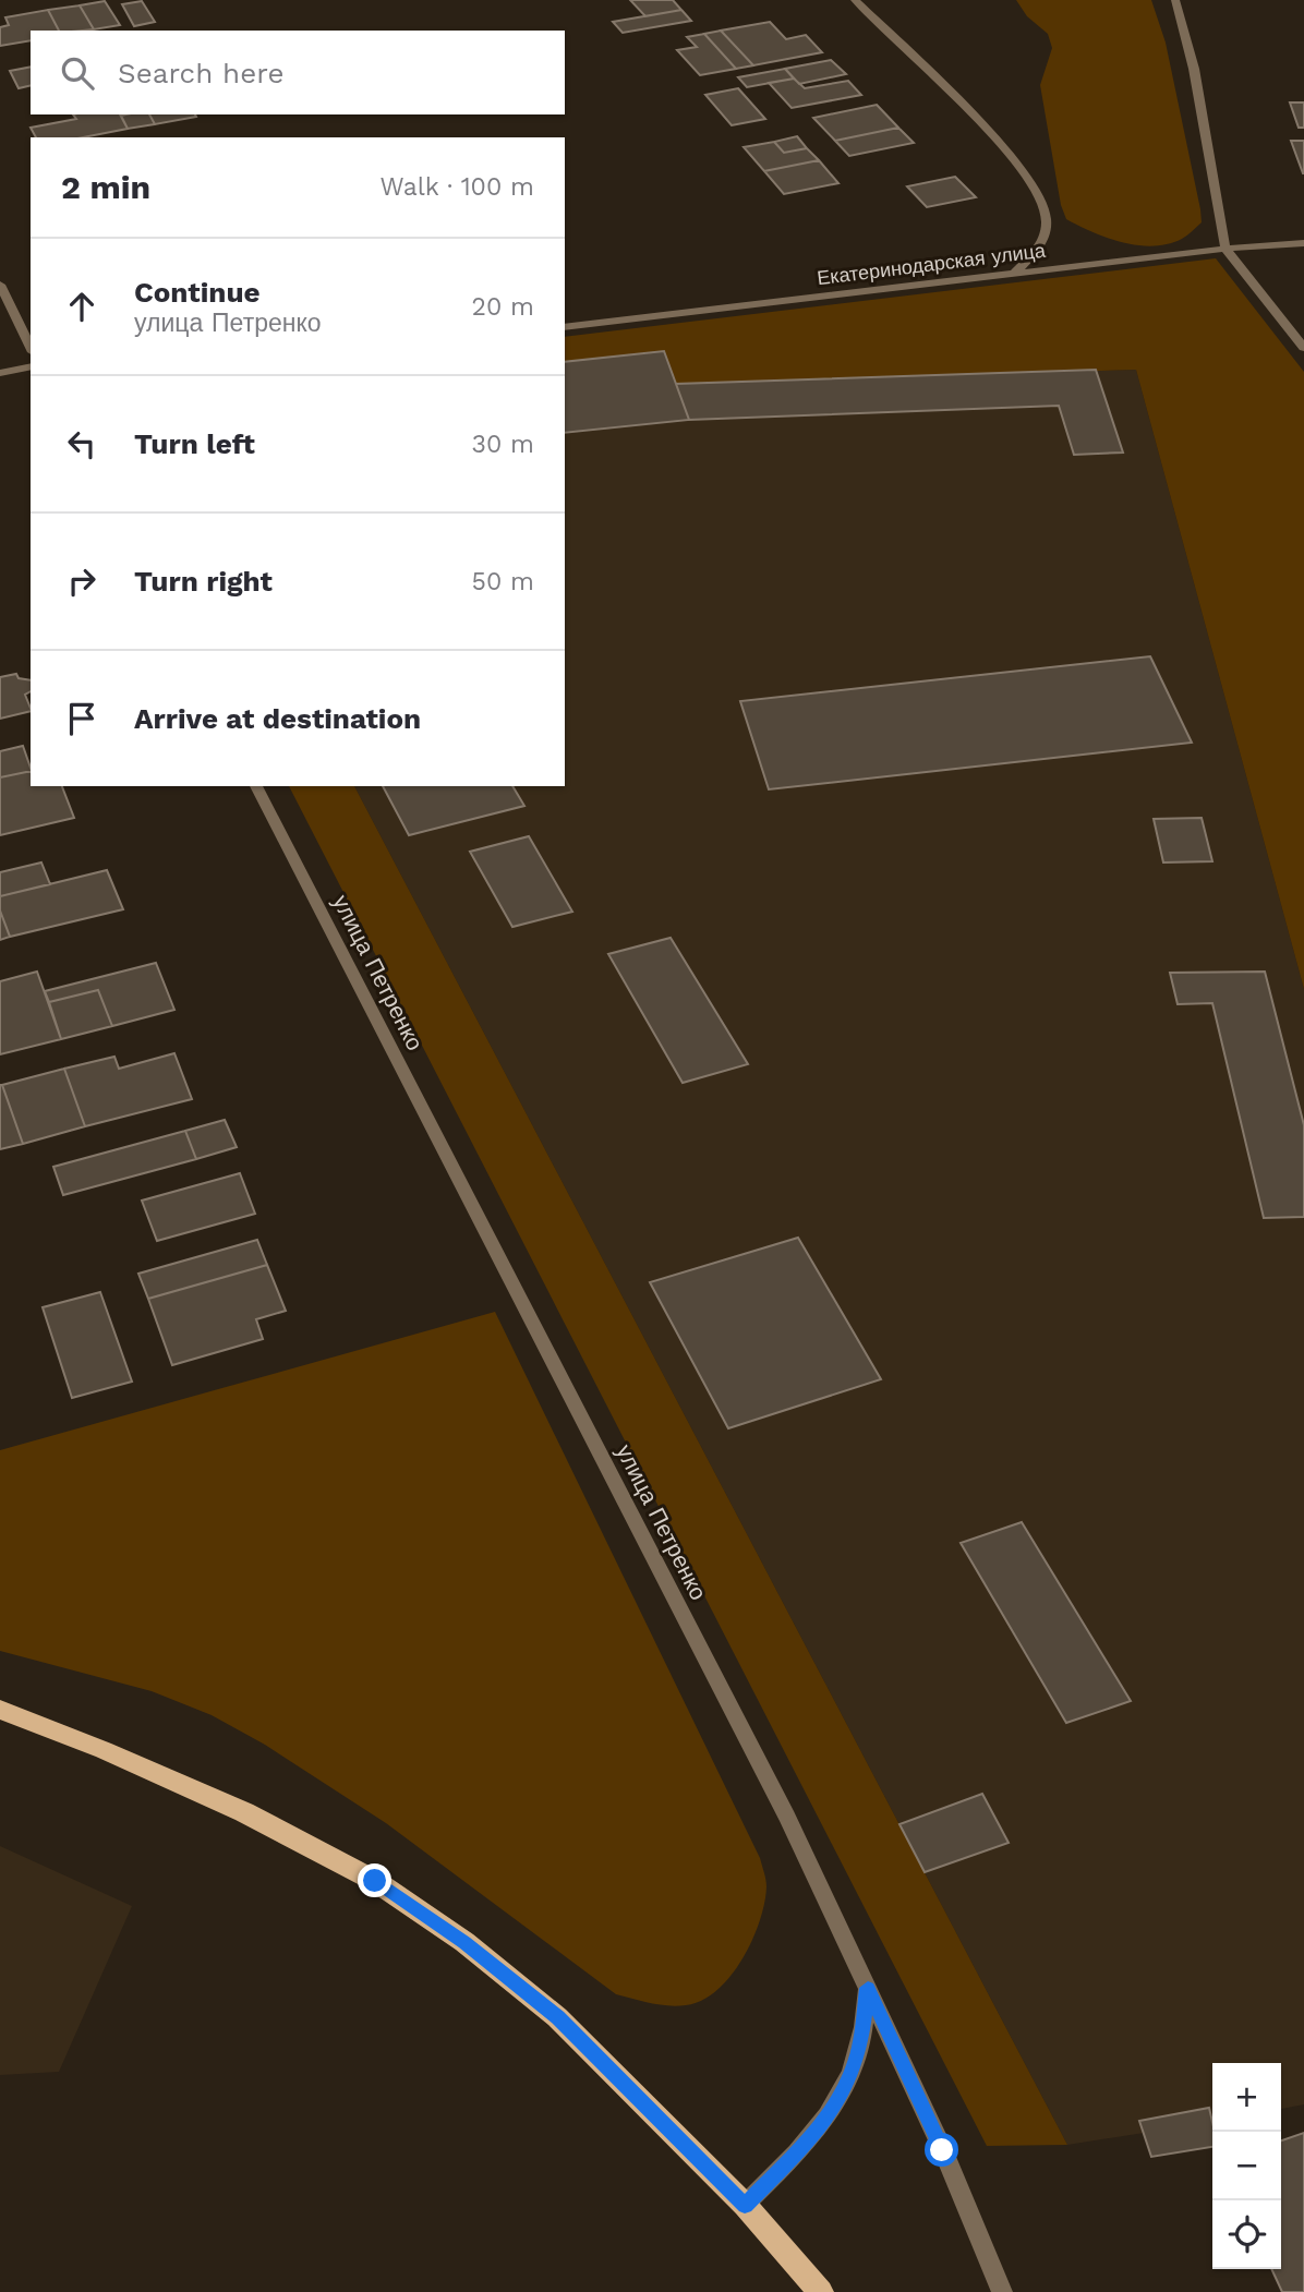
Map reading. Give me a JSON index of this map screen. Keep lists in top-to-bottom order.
{
  "streets": {
    "street": ["Екатеринодарская улица", "улица Петренко"]
  },
  "page": {
    "search": "Search here",
    "heading": ["2 min", "Walk · 100 m"],
    "list": [
      ["Continue", "улица Петренко", "20 m"],
      ["Turn left", "30 m"],
      ["Turn right", "50 m"],
      "Arrive at destination"
    ],
    "map_buttons": ["+", "−"]
  }
}
